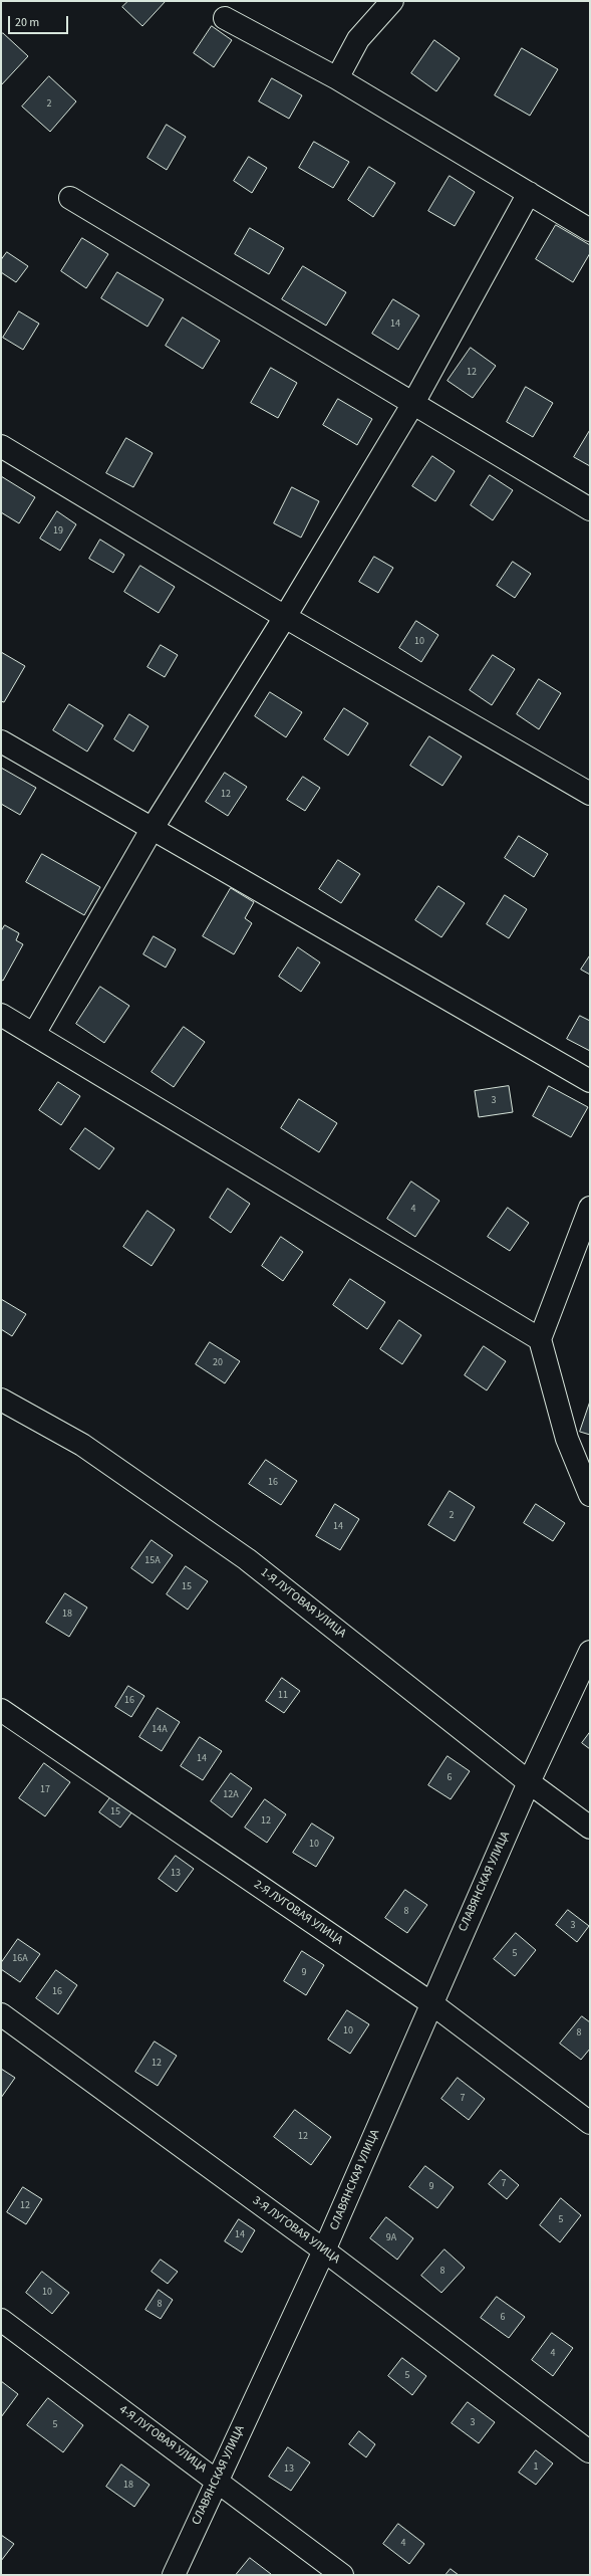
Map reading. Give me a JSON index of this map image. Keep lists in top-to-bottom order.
{
  "streets": {
    "street": [
      "1-Я ЛУГОВАЯ УЛИЦА",
      "СЛАВЯНСКАЯ УЛИЦА",
      "2-Я ЛУГОВАЯ УЛИЦА",
      "3-Я ЛУГОВАЯ УЛИЦА",
      "4-Я ЛУГОВАЯ УЛИЦА"
    ]
  },
  "crossings": [
    ["1-Я ЛУГОВАЯ УЛИЦА", "СЛАВЯНСКАЯ УЛИЦА"],
    ["СЛАВЯНСКАЯ УЛИЦА", "2-Я ЛУГОВАЯ УЛИЦА"],
    ["СЛАВЯНСКАЯ УЛИЦА", "3-Я ЛУГОВАЯ УЛИЦА"],
    ["СЛАВЯНСКАЯ УЛИЦА", "4-Я ЛУГОВАЯ УЛИЦА"]
  ],
  "house_numbers": [
    "2",
    "14",
    "12",
    "19",
    "10",
    "12",
    "3",
    "4",
    "20",
    "16",
    "2",
    "14",
    "15А",
    "15",
    "18",
    "11",
    "16",
    "14А",
    "14",
    "6",
    "17",
    "12А",
    "15",
    "12",
    "10",
    "13",
    "8",
    "3",
    "5",
    "16А",
    "9",
    "16",
    "10",
    "8",
    "12",
    "7",
    "12",
    "7",
    "9",
    "12",
    "5",
    "14",
    "9А",
    "8",
    "10",
    "8",
    "6",
    "4",
    "5",
    "3",
    "5",
    "1",
    "13",
    "18",
    "4"
  ],
  "scale_bar": "20 m"
}
